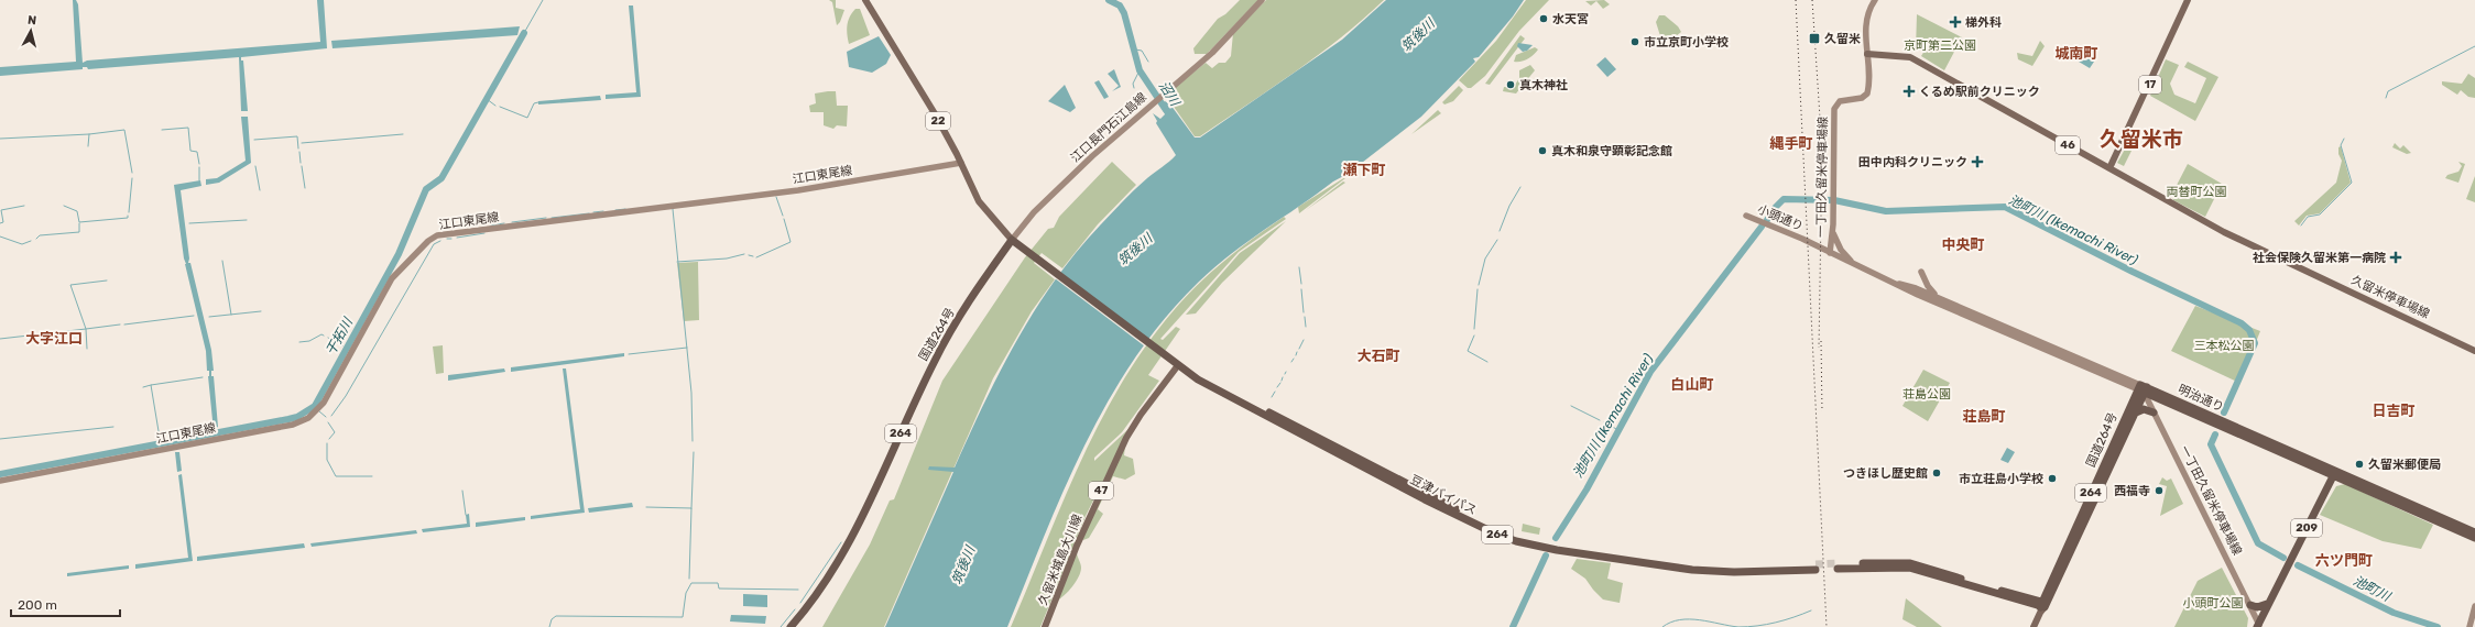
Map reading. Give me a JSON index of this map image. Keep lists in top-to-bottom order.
{
  "streets": {
    "highway": [
      "国道264号",
      "明治通り",
      "264",
      "豆津バイパス",
      "209"
    ],
    "main road": [
      "17",
      "22",
      "江口長門石江島線",
      "46",
      "江口東尾線",
      "一丁田久留米停車場線",
      "小頭通り",
      "久留米停車場線",
      "47",
      "久留米城島大川線"
    ]
  },
  "crossings": [
    ["17", "久留米停車場線"],
    ["22", "江口長門石江島線"],
    ["22", "江口東尾線"],
    ["22", "国道264号"],
    ["22", "264"],
    ["江口長門石江島線", "国道264号"],
    ["江口長門石江島線", "264"],
    ["一丁田久留米停車場線", "小頭通り"],
    ["一丁田久留米停車場線", "久留米停車場線"],
    ["一丁田久留米停車場線", "国道264号"],
    ["一丁田久留米停車場線", "明治通り"],
    ["一丁田久留米停車場線", "209"],
    ["国道264号", "明治通り"],
    ["国道264号", "264"],
    ["明治通り", "209"],
    ["264", "豆津バイパス"],
    ["264", "久留米城島大川線"],
    ["豆津バイパス", "久留米城島大川線"]
  ],
  "districts": [
    "城南町",
    "久留米市",
    "縄手町",
    "瀬下町",
    "中央町",
    "大字江口",
    "大石町",
    "白山町",
    "日吉町",
    "荘島町",
    "六ツ門町"
  ],
  "water": [
    "筑後川",
    "沼川",
    "池町川 (Ikemachi River)",
    "干拓川",
    "池町川"
  ],
  "parks": [
    "京町第二公園",
    "両替町公園",
    "三本松公園",
    "荘島公園",
    "小頭町公園"
  ],
  "places": {
    "other": [
      "水天宮",
      "市立京町小学校",
      "真木神社",
      "真木和泉守顕彰記念館",
      "久留米郵便局",
      "つきほし歴史館",
      "市立荘島小学校",
      "西福寺"
    ],
    "health": [
      "梯外科",
      "くるめ駅前クリニック",
      "田中内科クリニック",
      "社会保険久留米第一病院"
    ],
    "transit": ["久留米"]
  },
  "scale_bar": "200 m",
  "north": "top"
}
